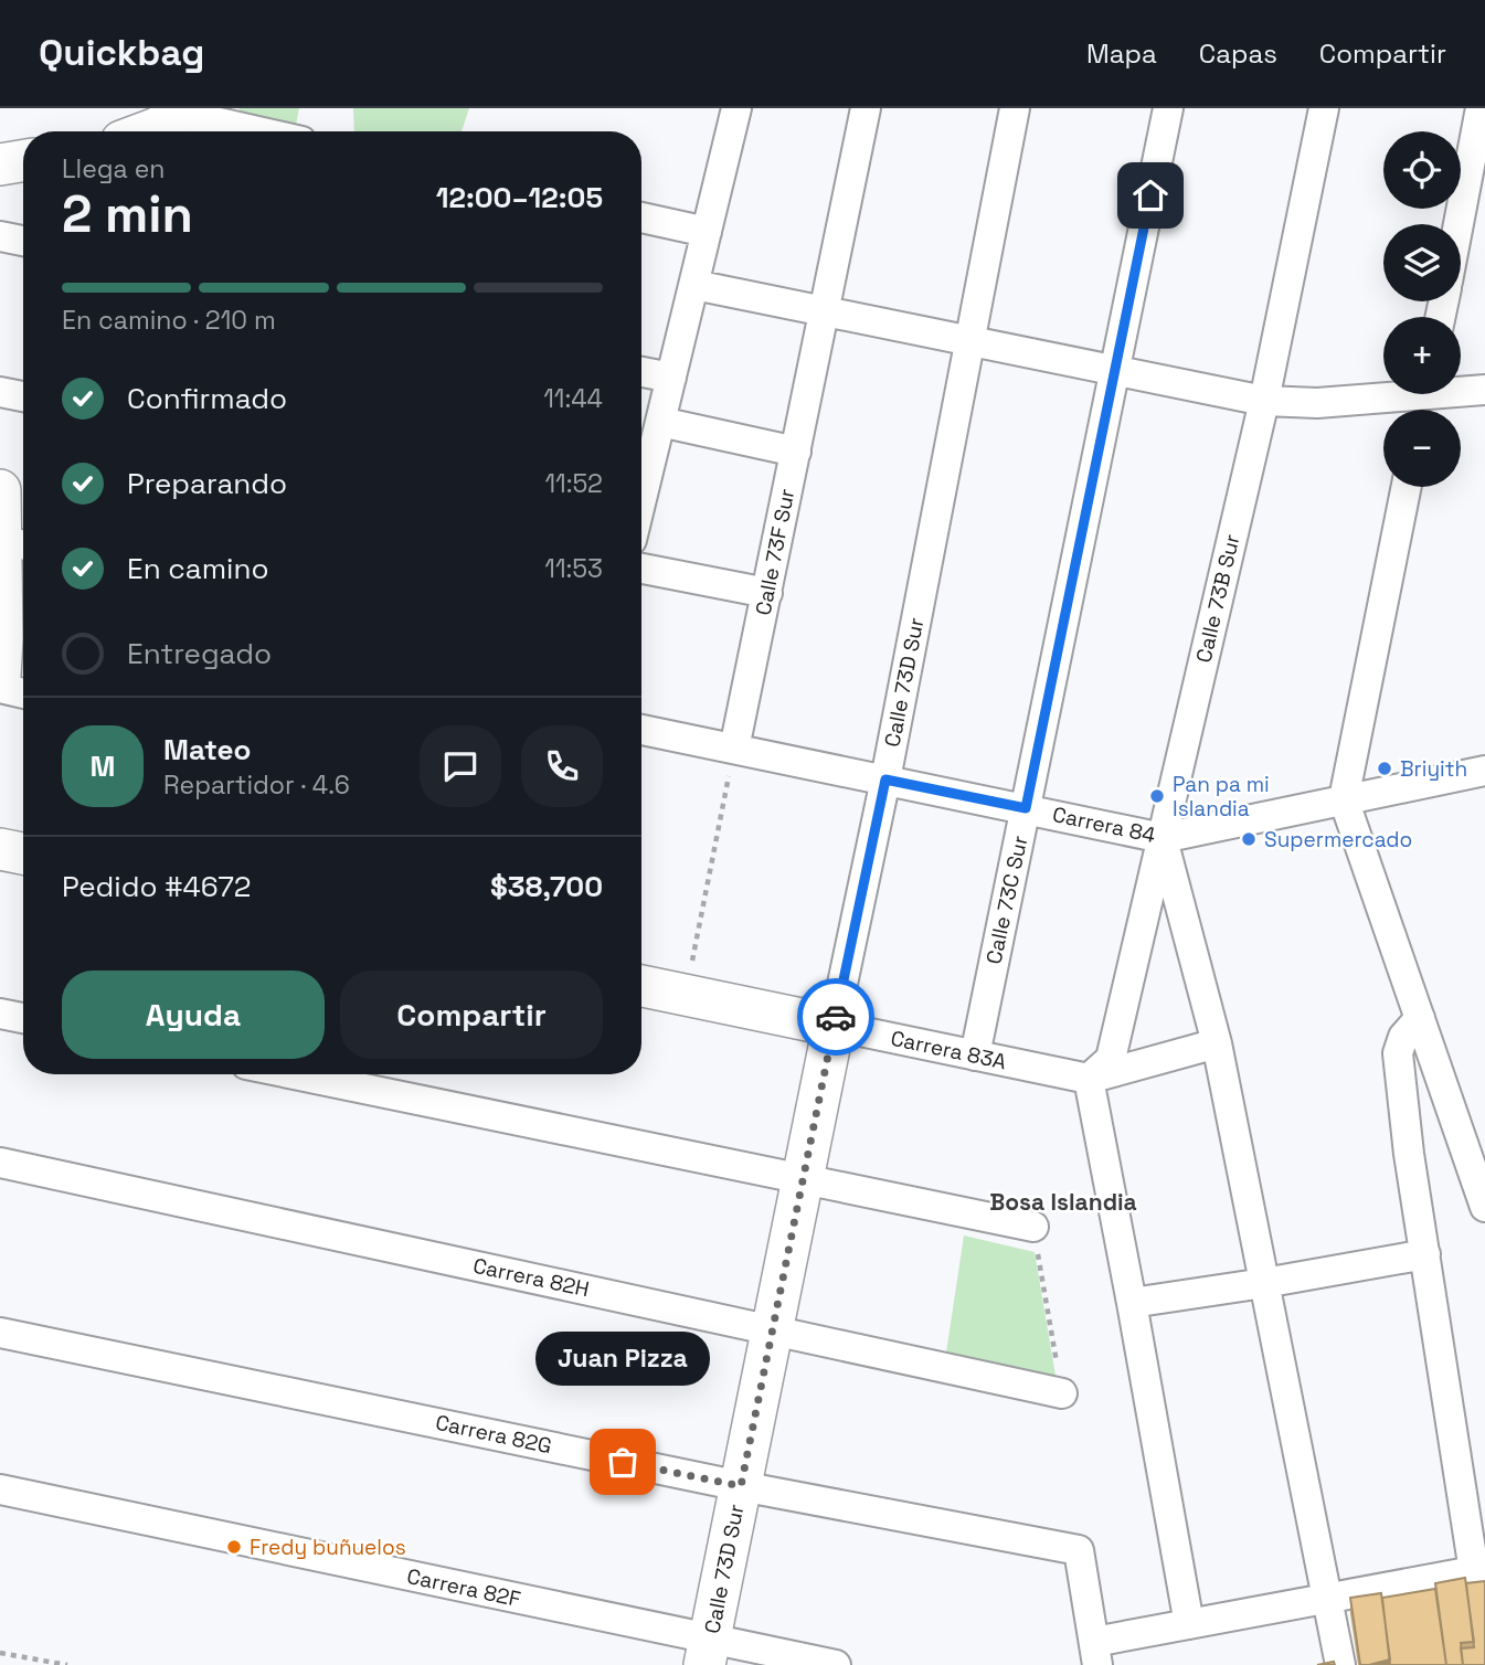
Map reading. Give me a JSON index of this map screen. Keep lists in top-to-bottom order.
{
  "streets": {
    "street": [
      "Calle 73F Sur",
      "Calle 73B Sur",
      "Calle 73D Sur",
      "Carrera 84",
      "Calle 73C Sur",
      "Carrera 83A",
      "Carrera 82H",
      "Carrera 82G",
      "Carrera 82F"
    ]
  },
  "crossings": [
    ["Calle 73F Sur", "Carrera 84"],
    ["Calle 73B Sur", "Carrera 84"],
    ["Calle 73B Sur", "Carrera 83A"],
    ["Calle 73D Sur", "Carrera 84"],
    ["Calle 73D Sur", "Carrera 83A"],
    ["Calle 73D Sur", "Carrera 82H"],
    ["Calle 73D Sur", "Carrera 82G"],
    ["Calle 73D Sur", "Carrera 82F"],
    ["Carrera 84", "Calle 73C Sur"],
    ["Calle 73C Sur", "Carrera 83A"]
  ],
  "districts": ["Bosa Islandia"],
  "places": [
    "Briyith",
    "Pan pa mi Islandia",
    "Supermercado",
    "Juan Pizza",
    "Fredy buñuelos"
  ],
  "page": {
    "header": "Quickbag",
    "nav": ["Mapa", "Capas", "Compartir"],
    "map_buttons": ["+", "−"],
    "heading": ["2 min", "Llega en", "12:00–12:05"],
    "panel": [
      "Mateo",
      "Repartidor · 4.6",
      "Pedido #4672",
      "$38,700"
    ],
    "bar": "En camino · 210 m",
    "list": [
      ["Confirmado", "11:44"],
      ["Preparando", "11:52"],
      ["En camino", "11:53"],
      "Entregado"
    ],
    "round": "M",
    "buttons": ["Ayuda", "Compartir"],
    "bubble": "Juan Pizza"
  }
}
